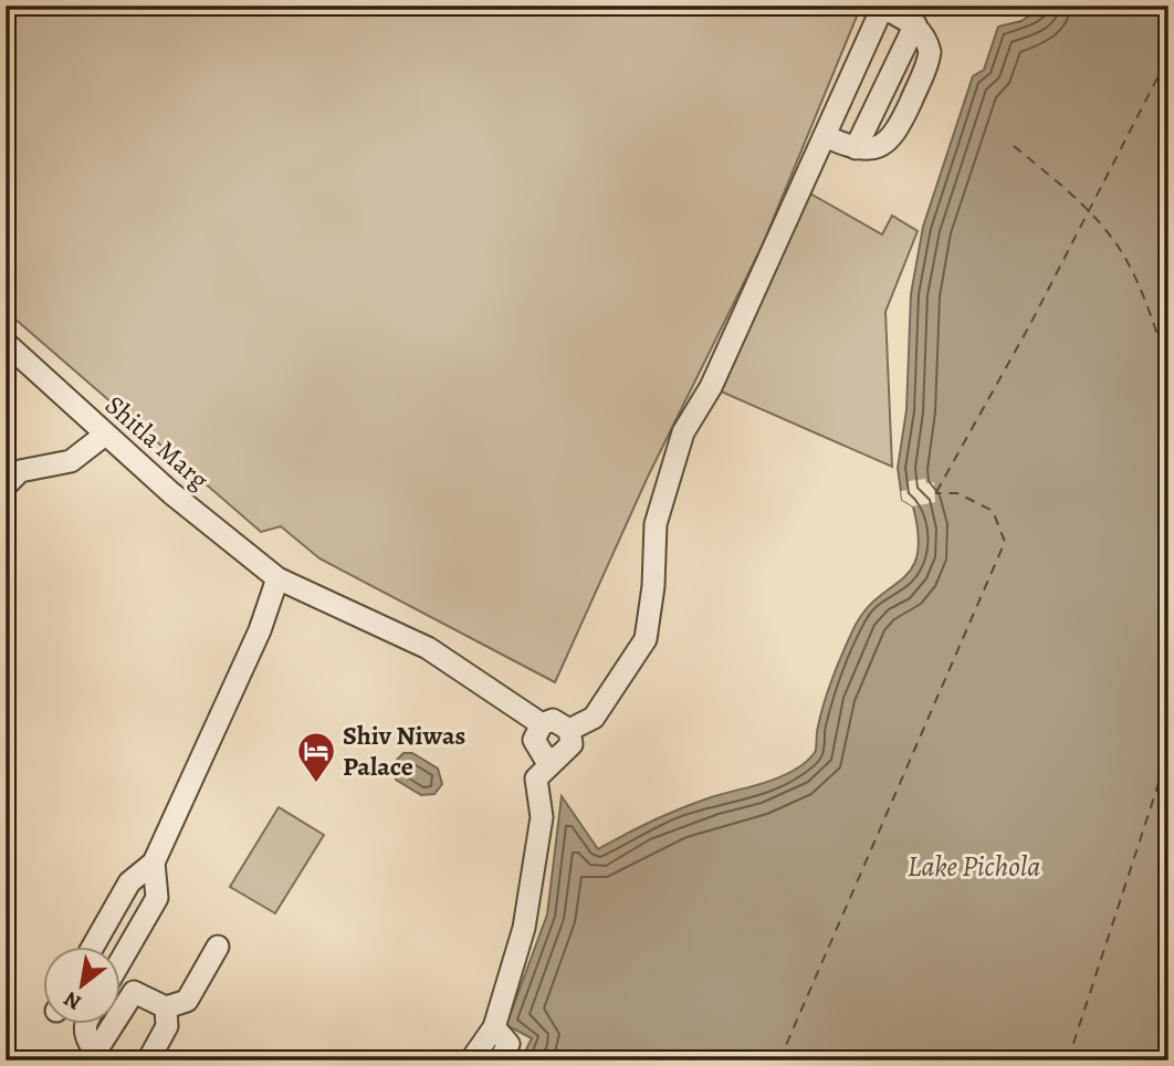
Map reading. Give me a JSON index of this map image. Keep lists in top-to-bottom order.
{
  "streets": {
    "lane": ["Shitla Marg"]
  },
  "water": ["Lake Pichola"],
  "places": {
    "hotel": ["Shiv Niwas Palace"]
  },
  "north": "bottom left"
}
